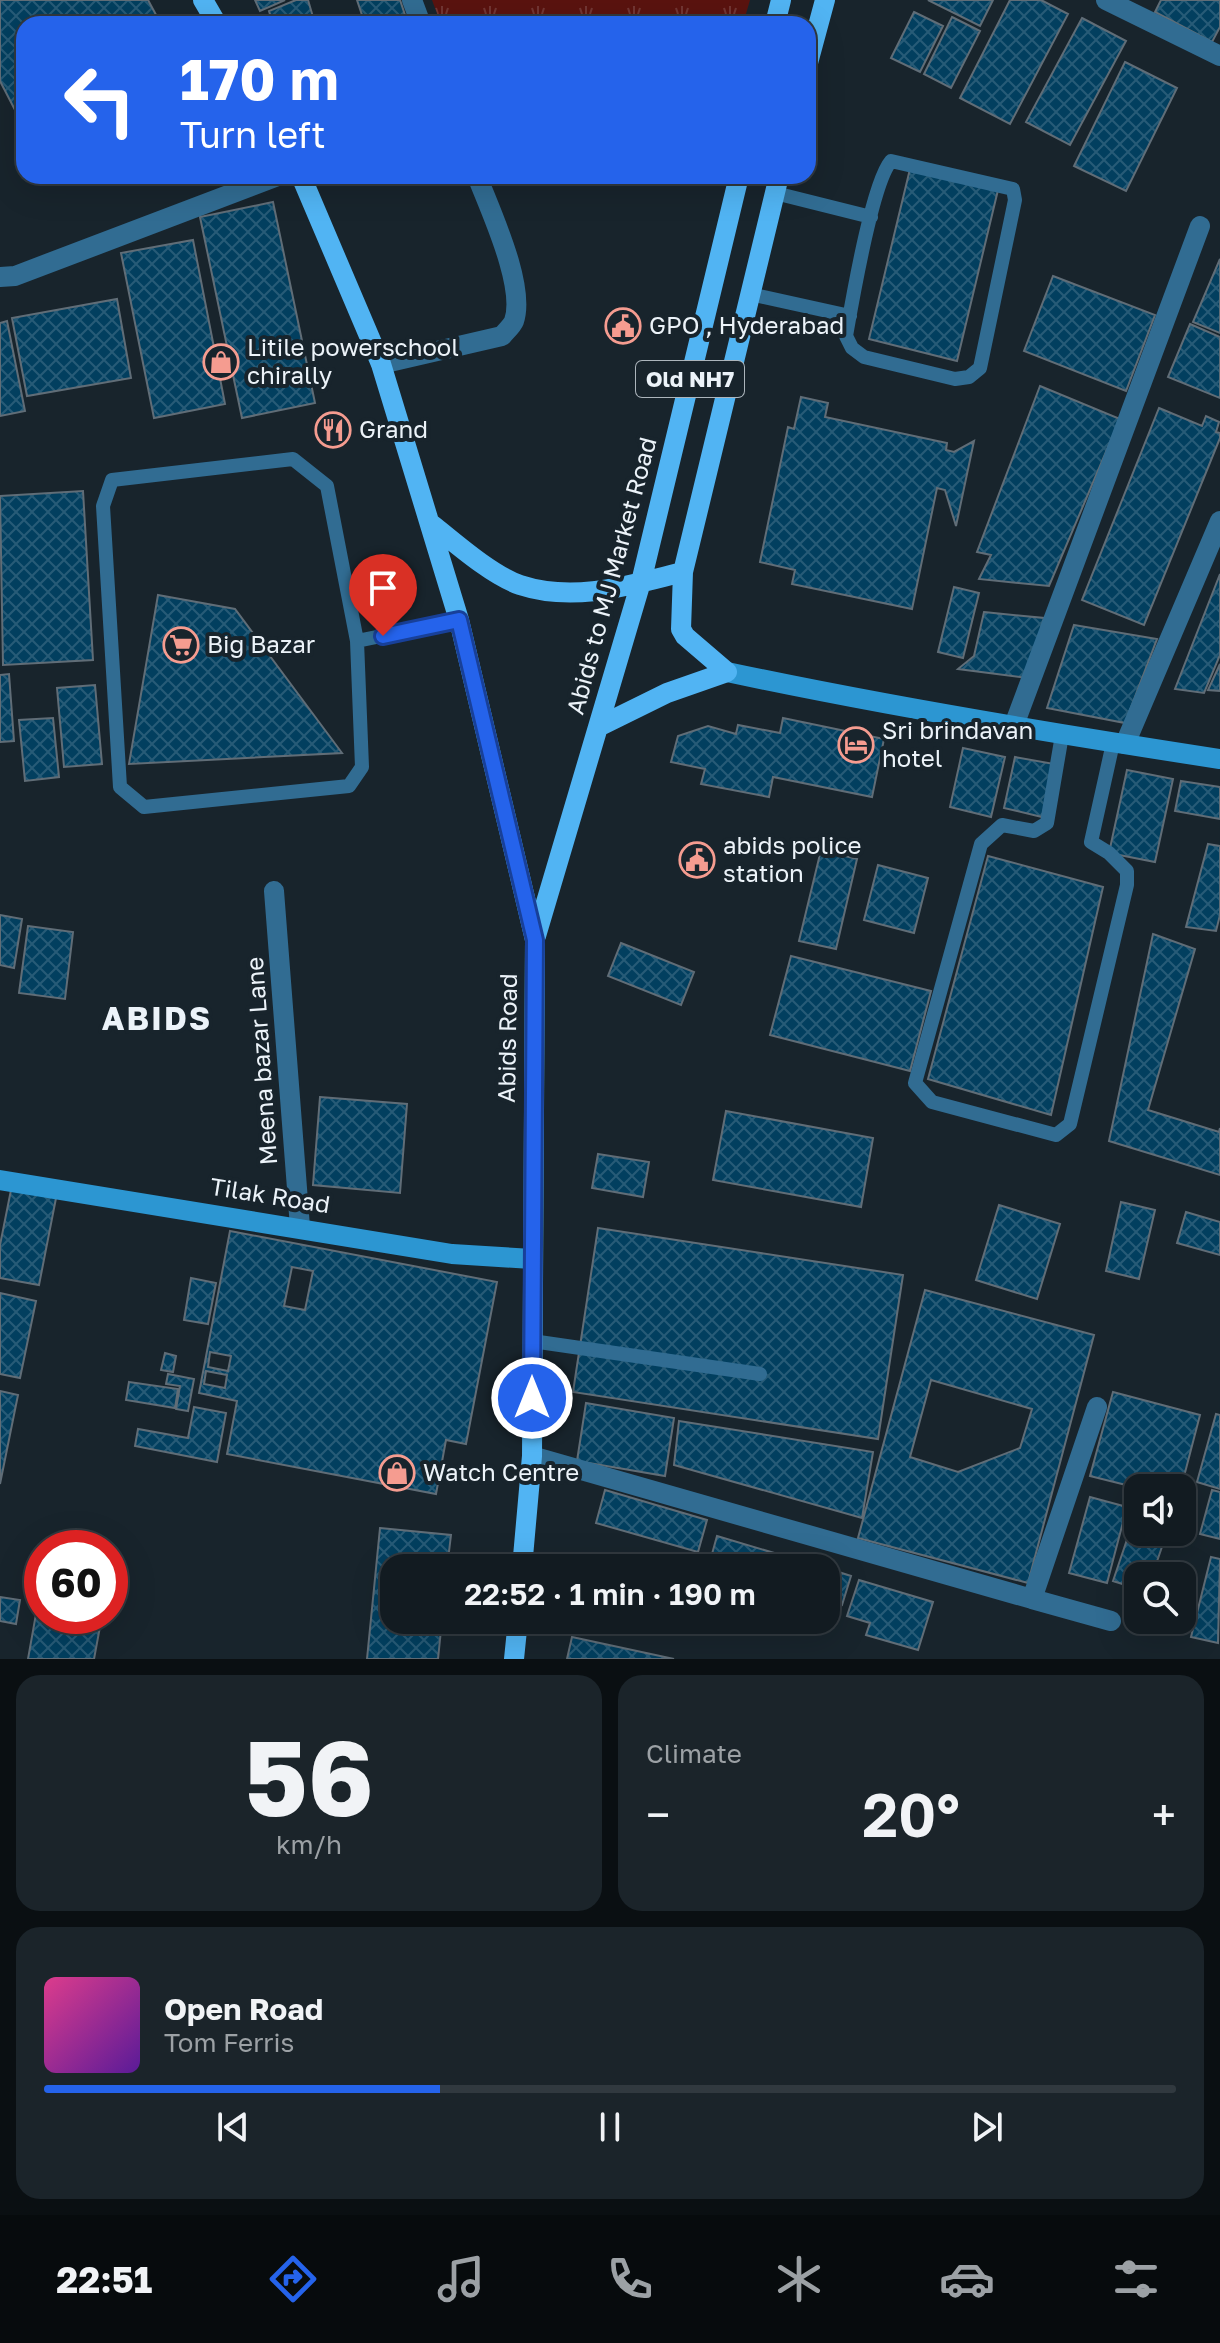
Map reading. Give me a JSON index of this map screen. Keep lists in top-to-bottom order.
{
  "streets": {
    "main road": [
      "Old NH7",
      "Abids to MJ Market Road",
      "Abids Road",
      "Tilak Road"
    ],
    "street": ["Meena bazar Lane"]
  },
  "crossings": [
    ["Abids to MJ Market Road", "Abids Road"],
    ["Abids Road", "Tilak Road"],
    ["Meena bazar Lane", "Tilak Road"]
  ],
  "districts": ["ABIDS"],
  "places": {
    "public building": ["GPO , Hyderabad", "abids police station"],
    "shop": ["Litile powerschool chirally", "Watch Centre"],
    "restaurant": ["Grand"],
    "supermarket": ["Big Bazar"],
    "hotel": ["Sri brindavan hotel"]
  },
  "page": {
    "turn": ["170 m", "Turn left"],
    "limit": "60",
    "trip": "22:52 · 1 min · 190 m",
    "tile": [
      ["56", "km/h"],
      "Climate"
    ],
    "heat": ["−", "20°", "+"],
    "song": ["Open Road", "Tom Ferris"],
    "tabs": "22:51"
  }
}
